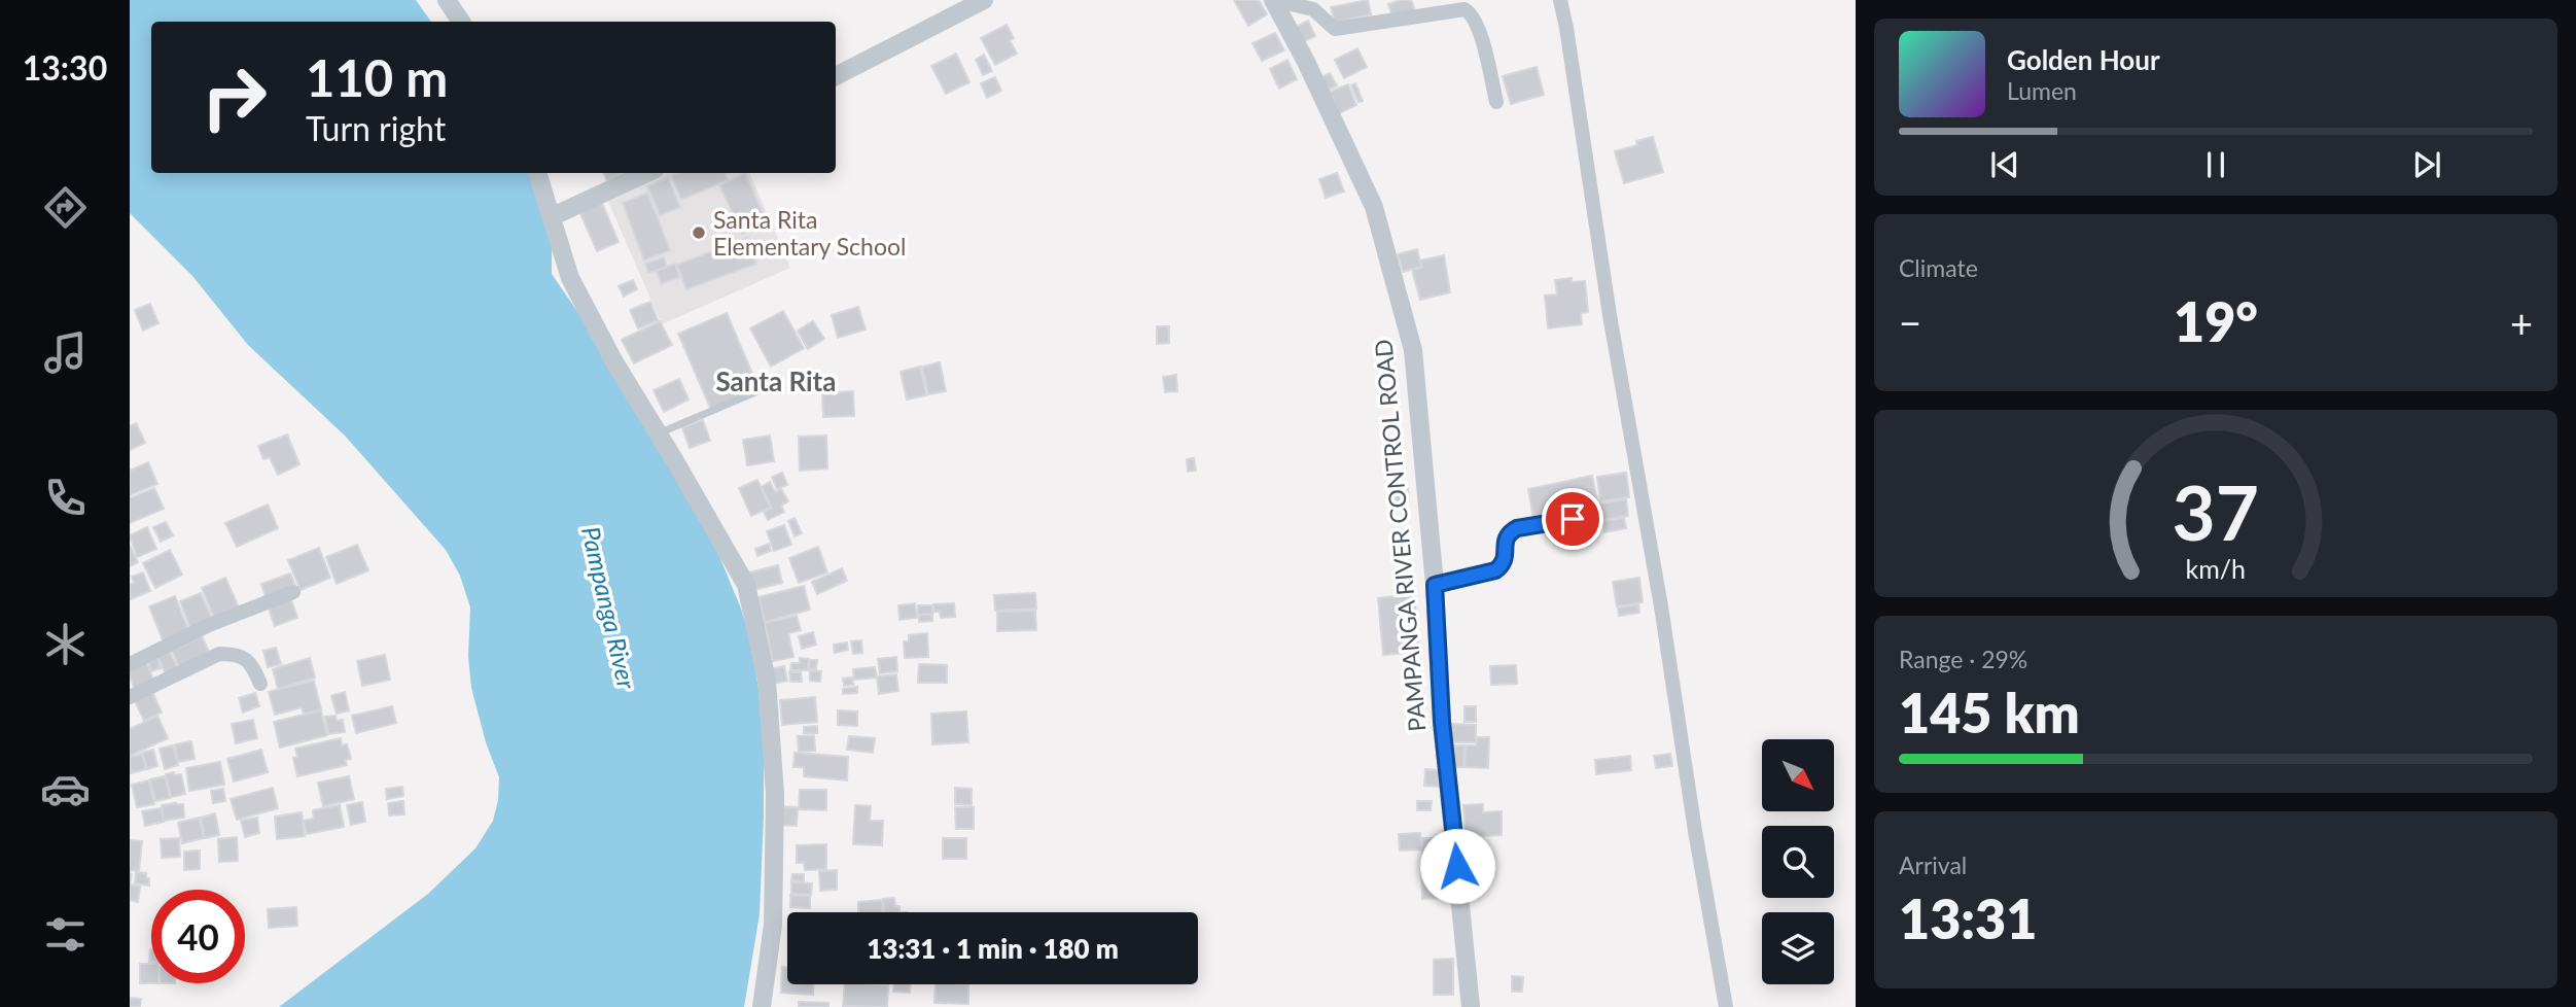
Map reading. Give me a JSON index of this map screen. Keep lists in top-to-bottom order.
{
  "streets": {
    "street": ["PAMPANGA RIVER CONTROL ROAD"]
  },
  "districts": ["Santa Rita"],
  "water": ["Pampanga River"],
  "places": ["Santa Rita Elementary School"],
  "north": "bottom right",
  "page": {
    "tabs": "13:30",
    "turn": ["110 m", "Turn right"],
    "song": ["Golden Hour", "Lumen"],
    "tile": [
      "Climate",
      ["Range · 29%", "145 km"],
      ["Arrival", "13:31"]
    ],
    "heat": ["−", "19°", "+"],
    "limit": "40",
    "trip": "13:31 · 1 min · 180 m",
    "gauge": ["37", "km/h"]
  }
}
